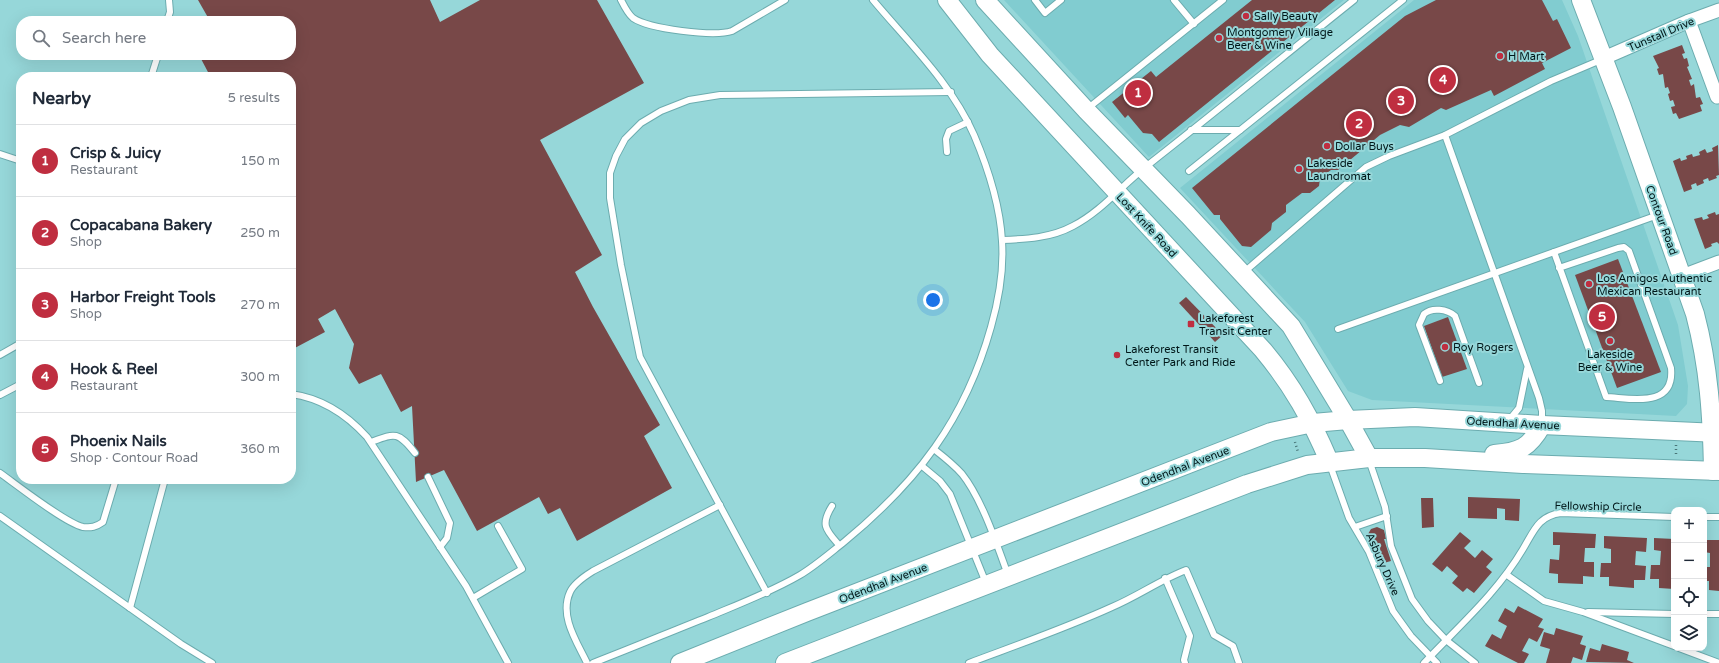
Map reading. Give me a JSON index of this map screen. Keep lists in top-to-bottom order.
{
  "streets": {
    "street": [
      "Tunstall Drive",
      "Contour Road",
      "Lost Knife Road",
      "Odendhal Avenue"
    ],
    "lane": ["Fellowship Circle", "Asbury Drive"]
  },
  "crossings": [
    ["Tunstall Drive", "Contour Road"],
    ["Contour Road", "Odendhal Avenue"],
    ["Lost Knife Road", "Odendhal Avenue"],
    ["Lost Knife Road", "Asbury Drive"],
    ["Fellowship Circle", "Asbury Drive"]
  ],
  "places": {
    "other": [
      "Sally Beauty",
      "Montgomery Village Beer & Wine",
      "H Mart",
      "Dollar Buys",
      "Lakeside Laundromat",
      "Los Amigos Authentic Mexican Restaurant",
      "Lakeside Beer & Wine",
      "Roy Rogers",
      "Lakeforest Transit Center Park and Ride"
    ],
    "transit": ["Lakeforest Transit Center"]
  },
  "page": {
    "search": "Search here",
    "pins": [
      "4",
      "1",
      "3",
      "2",
      "5"
    ],
    "heading": ["Nearby", "5 results"],
    "list": [
      {
        "mark": "1",
        "name": "Crisp & Juicy",
        "note": "Restaurant",
        "value": "150 m"
      },
      {
        "mark": "2",
        "name": "Copacabana Bakery",
        "note": "Shop",
        "value": "250 m"
      },
      {
        "mark": "3",
        "name": "Harbor Freight Tools",
        "note": "Shop",
        "value": "270 m"
      },
      {
        "mark": "4",
        "name": "Hook & Reel",
        "note": "Restaurant",
        "value": "300 m"
      },
      {
        "mark": "5",
        "name": "Phoenix Nails",
        "note": "Shop · Contour Road",
        "value": "360 m"
      }
    ],
    "map_buttons": ["+", "−"]
  }
}
